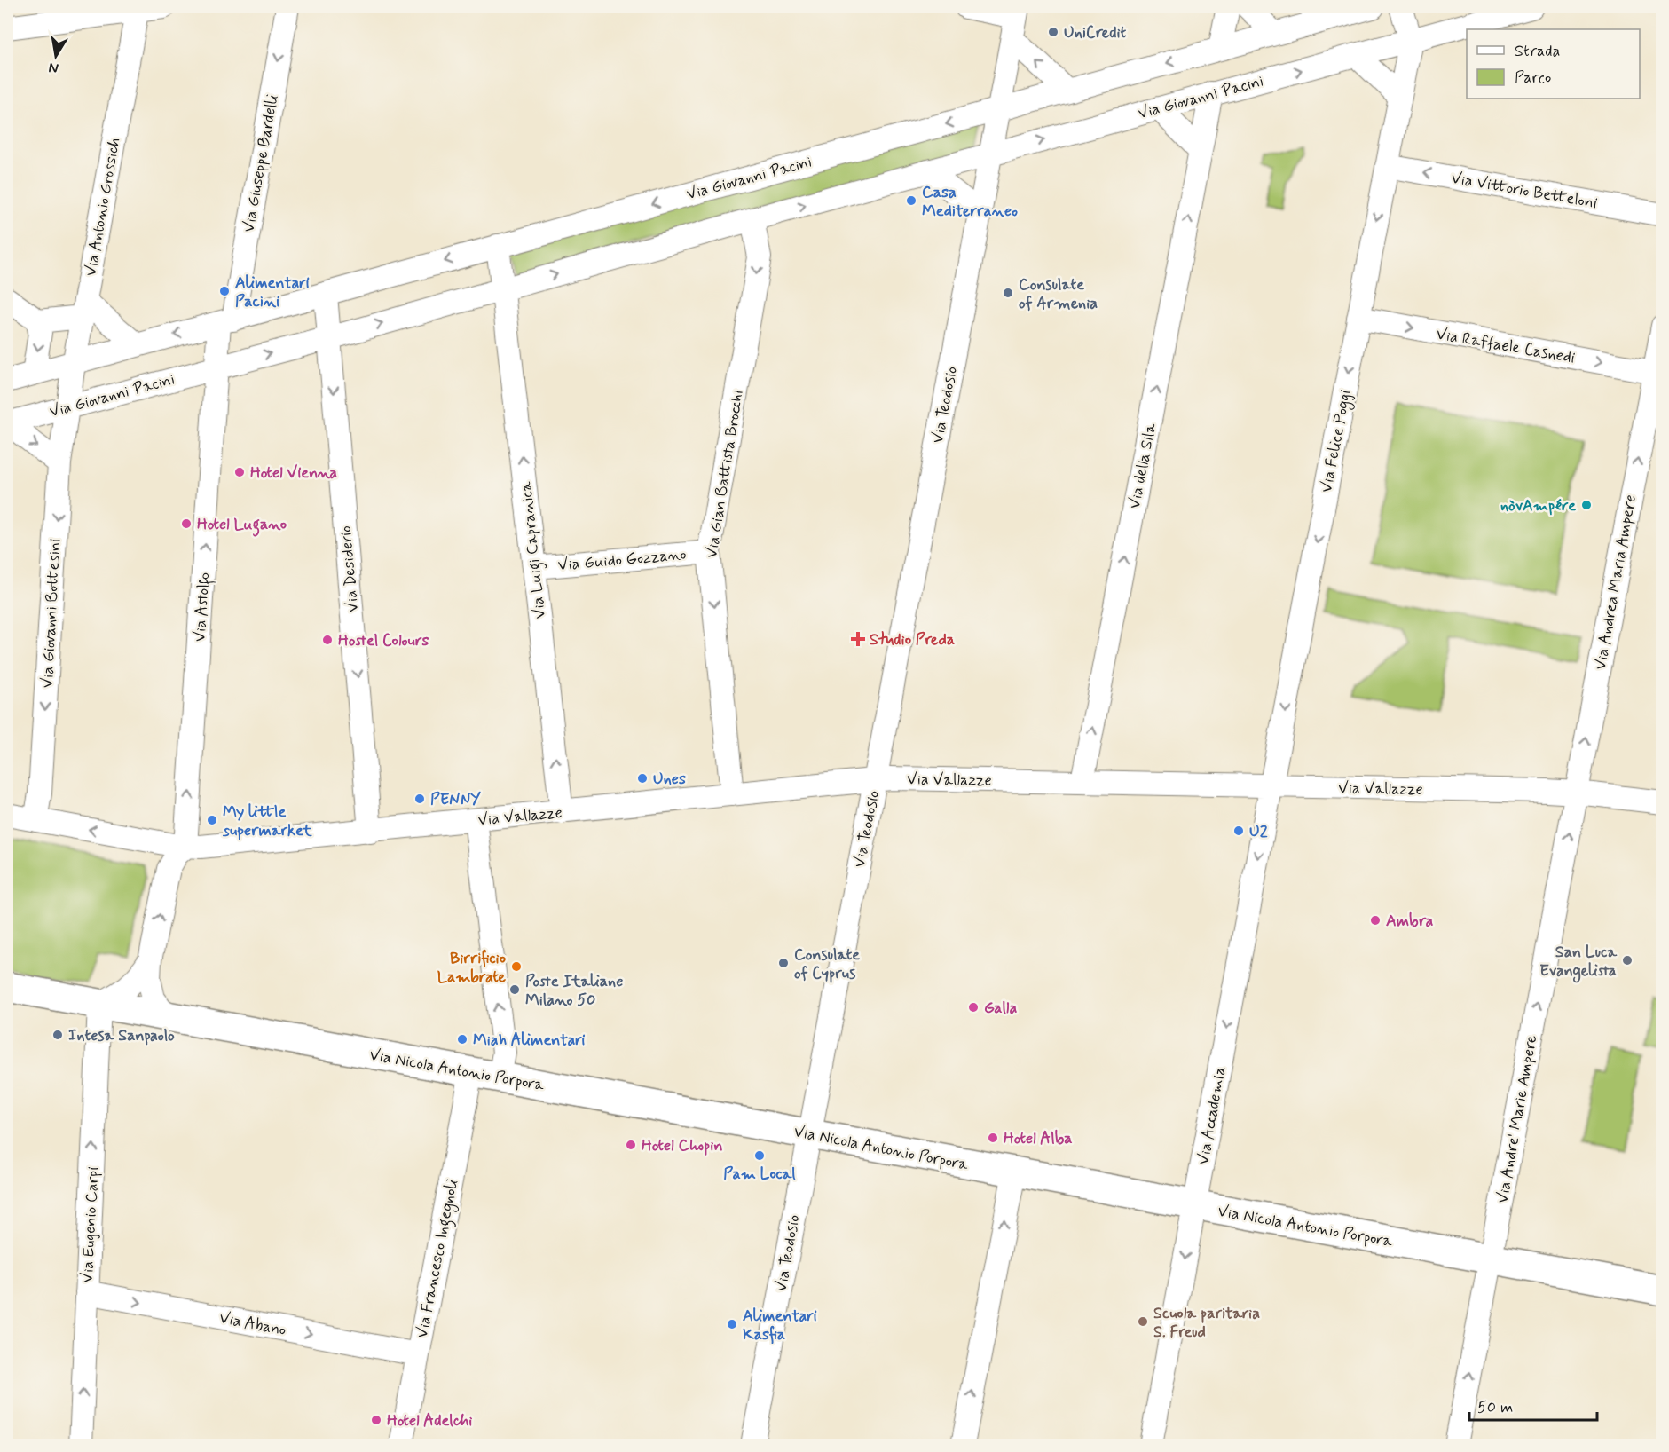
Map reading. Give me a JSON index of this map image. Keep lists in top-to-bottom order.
{
  "streets": {
    "main road": ["Via Nicola Antonio Porpora"],
    "street": [
      "Via Giovanni Pacini",
      "Via Giuseppe Bardelli",
      "Via Vittorio Betteloni",
      "Via Antonio Grossich",
      "Via Raffaele Casnedi",
      "Via Teodosio",
      "Via Felice Poggi",
      "Via della Sila",
      "Via Gian Battista Brocchi",
      "Via Luigi Capranica",
      "Via Guido Gozzano",
      "Via Desiderio",
      "Via Andrea Maria Ampere",
      "Via Astolfo",
      "Via Giovanni Bottesini",
      "Via Vallazze",
      "Via Accademia",
      "Via Andre' Marie Ampere",
      "Via Eugenio Carpi",
      "Via Francesco Ingegnoli",
      "Via Abano"
    ]
  },
  "crossings": [
    ["Via Giovanni Pacini", "Via Giuseppe Bardelli"],
    ["Via Giovanni Pacini", "Via Antonio Grossich"],
    ["Via Giovanni Pacini", "Via Teodosio"],
    ["Via Giovanni Pacini", "Via Felice Poggi"],
    ["Via Giovanni Pacini", "Via della Sila"],
    ["Via Giovanni Pacini", "Via Gian Battista Brocchi"],
    ["Via Giovanni Pacini", "Via Luigi Capranica"],
    ["Via Giovanni Pacini", "Via Desiderio"],
    ["Via Giovanni Pacini", "Via Astolfo"],
    ["Via Giovanni Pacini", "Via Giovanni Bottesini"],
    ["Via Vittorio Betteloni", "Via Felice Poggi"],
    ["Via Antonio Grossich", "Via Giovanni Bottesini"],
    ["Via Raffaele Casnedi", "Via Felice Poggi"],
    ["Via Raffaele Casnedi", "Via Andrea Maria Ampere"],
    ["Via Teodosio", "Via Vallazze"],
    ["Via Teodosio", "Via Nicola Antonio Porpora"],
    ["Via Felice Poggi", "Via Vallazze"],
    ["Via Felice Poggi", "Via Accademia"],
    ["Via della Sila", "Via Vallazze"],
    ["Via Gian Battista Brocchi", "Via Guido Gozzano"],
    ["Via Gian Battista Brocchi", "Via Vallazze"],
    ["Via Luigi Capranica", "Via Guido Gozzano"],
    ["Via Luigi Capranica", "Via Vallazze"],
    ["Via Desiderio", "Via Vallazze"],
    ["Via Andrea Maria Ampere", "Via Vallazze"],
    ["Via Andrea Maria Ampere", "Via Andre' Marie Ampere"],
    ["Via Astolfo", "Via Vallazze"],
    ["Via Giovanni Bottesini", "Via Vallazze"],
    ["Via Vallazze", "Via Accademia"],
    ["Via Vallazze", "Via Andre' Marie Ampere"],
    ["Via Nicola Antonio Porpora", "Via Accademia"],
    ["Via Nicola Antonio Porpora", "Via Andre' Marie Ampere"],
    ["Via Nicola Antonio Porpora", "Via Eugenio Carpi"],
    ["Via Nicola Antonio Porpora", "Via Francesco Ingegnoli"],
    ["Via Eugenio Carpi", "Via Abano"],
    ["Via Francesco Ingegnoli", "Via Abano"]
  ],
  "one_way": [
    "Via Giuseppe Bardelli",
    "Via Vittorio Betteloni",
    "Via Raffaele Casnedi",
    "Via Felice Poggi",
    "Via della Sila",
    "Via Gian Battista Brocchi",
    "Via Luigi Capranica",
    "Via Desiderio",
    "Via Andrea Maria Ampere",
    "Via Astolfo",
    "Via Giovanni Bottesini",
    "Via Andre' Marie Ampere",
    "Via Eugenio Carpi",
    "Via Abano"
  ],
  "places": {
    "other": [
      "UniCredit",
      "Casa Mediterraneo",
      "Alimentari Pacini",
      "Consulate of Armenia",
      "Hotel Vienna",
      "nòvAmpére",
      "Hotel Lugano",
      "Hostel Colours",
      "Unes",
      "PENNY",
      "My little supermarket",
      "U2",
      "Ambra",
      "San Luca Evangelista",
      "Consulate of Cyprus",
      "Birrificio Lambrate",
      "Poste Italiane Milano 50",
      "Galla",
      "Intesa Sanpaolo",
      "Miah Alimentari",
      "Hotel Alba",
      "Hotel Chopin",
      "Pam Local",
      "Scuola paritaria S. Freud",
      "Alimentari Kasfia",
      "Hotel Adelchi"
    ],
    "health": ["Studio Preda"]
  },
  "legend": ["Strada", "Parco"],
  "scale_bar": "50 m",
  "north": "bottom"
}
